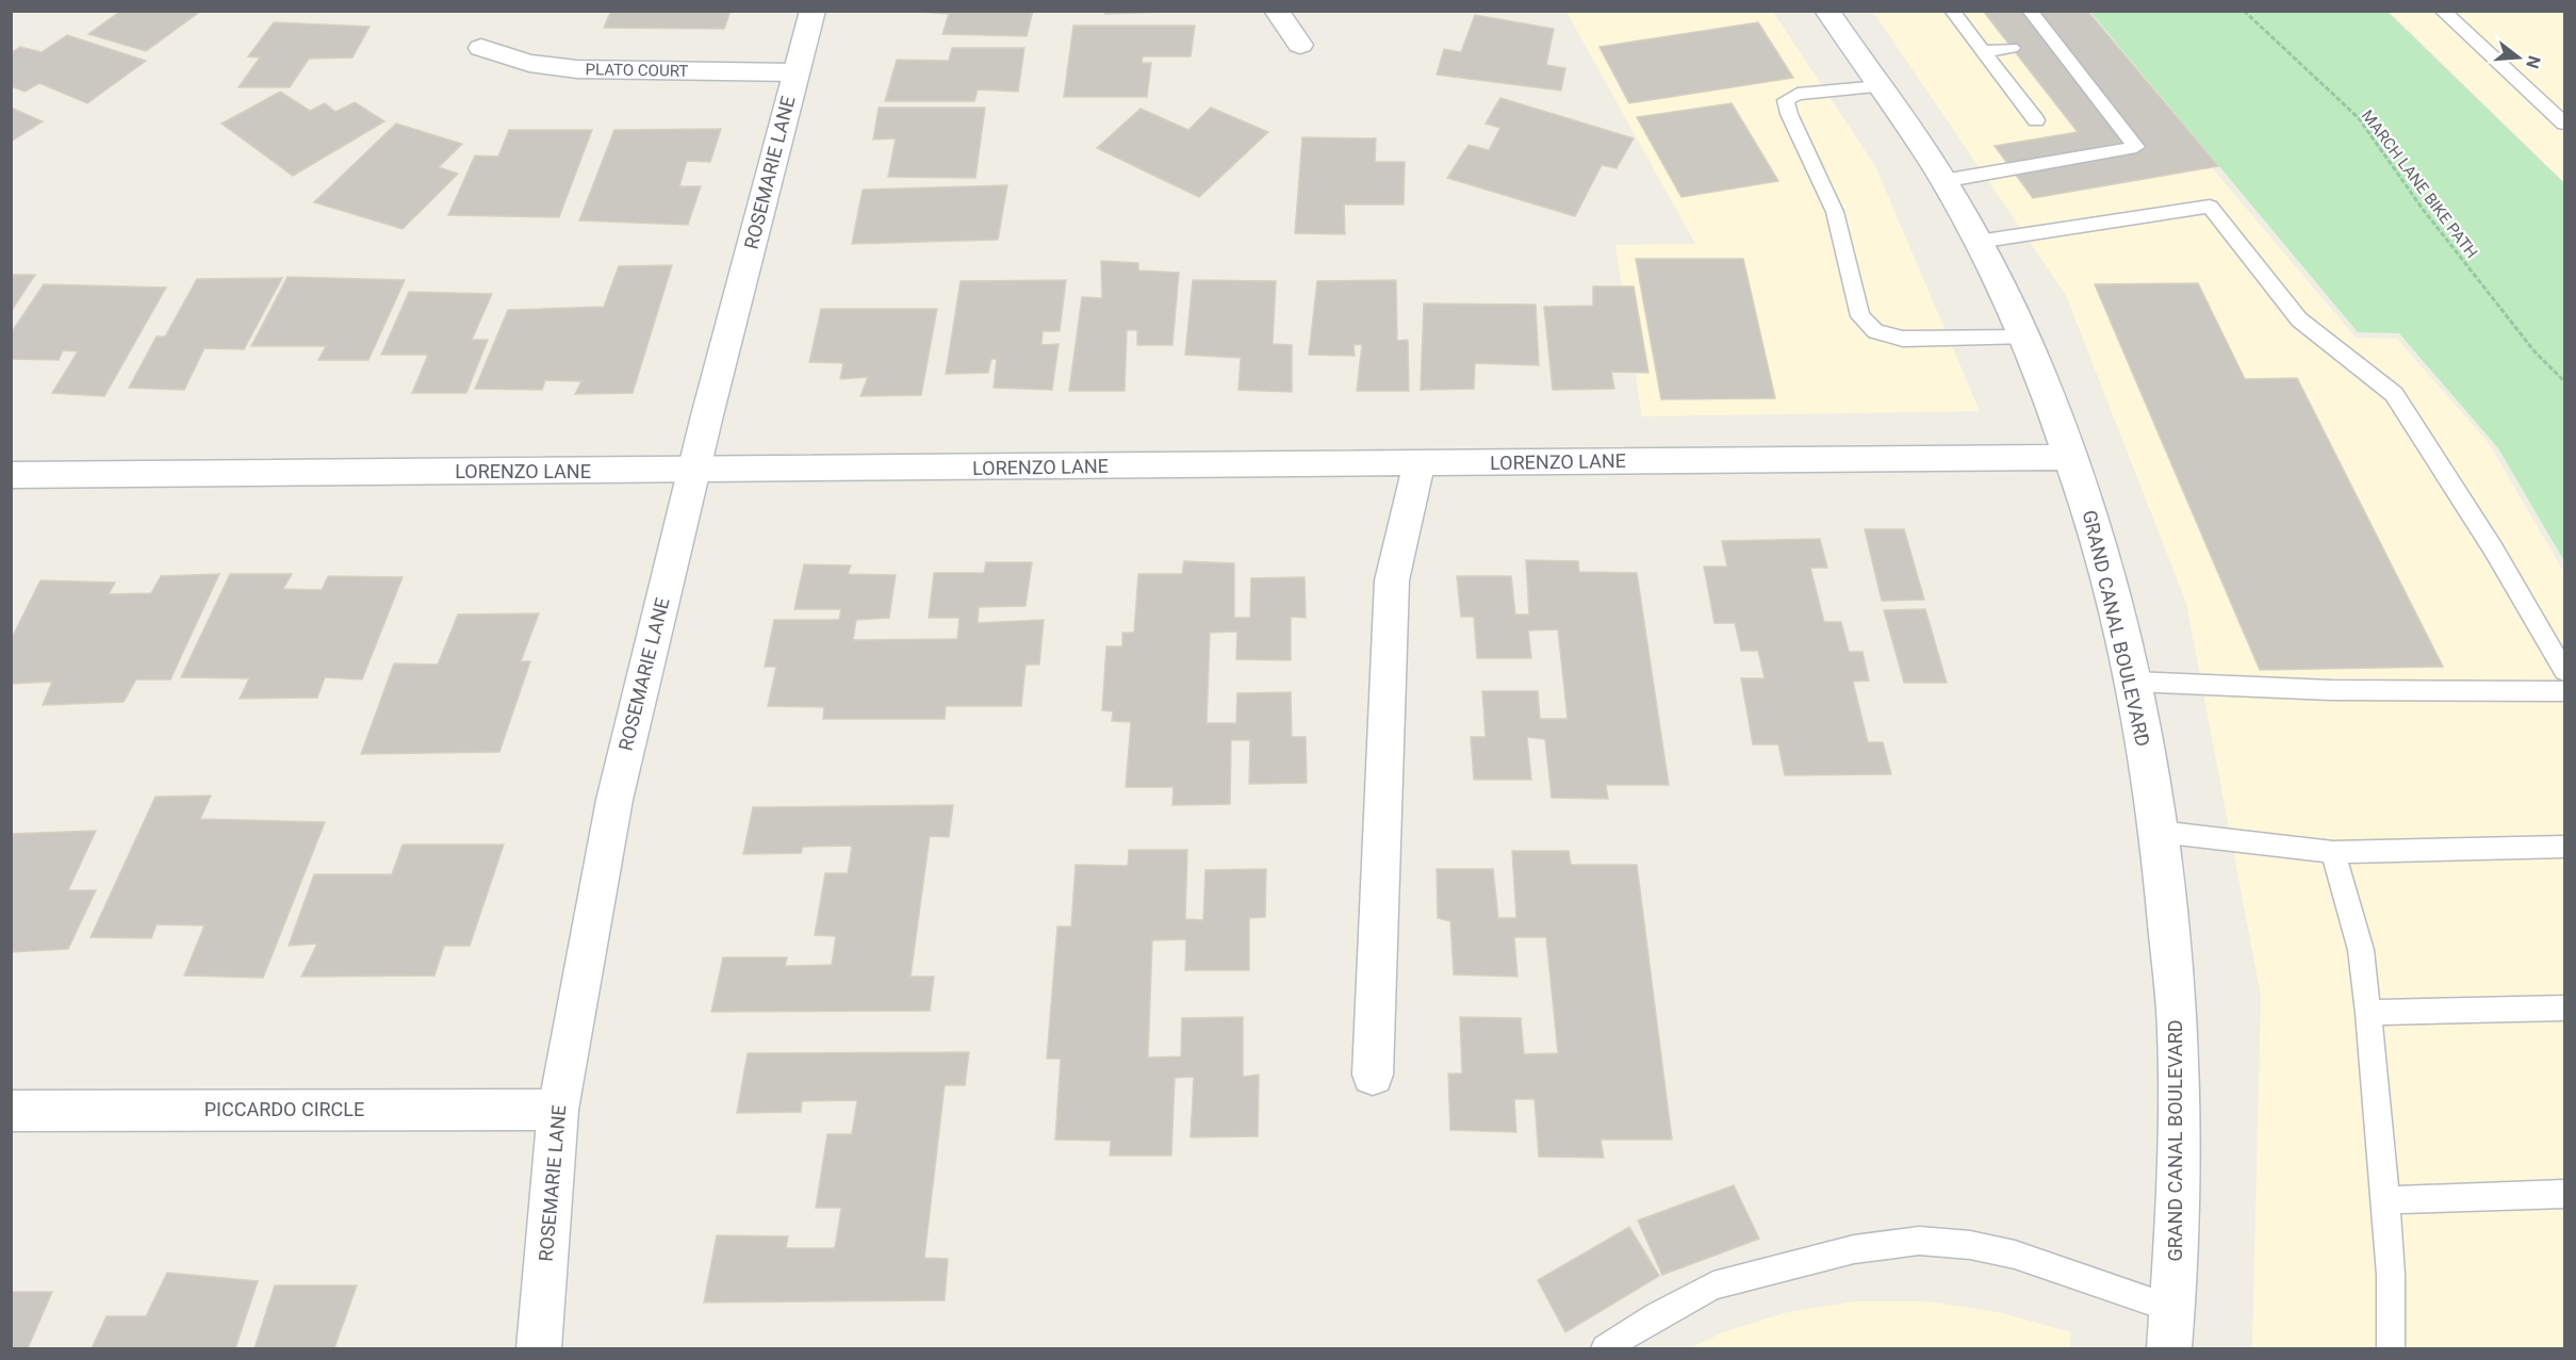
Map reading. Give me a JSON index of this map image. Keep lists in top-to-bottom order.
{
  "streets": {
    "street": [
      "PLATO COURT",
      "ROSEMARIE LANE",
      "LORENZO LANE",
      "GRAND CANAL BOULEVARD",
      "PICCARDO CIRCLE"
    ],
    "path": ["MARCH LANE BIKE PATH"]
  },
  "crossings": [
    ["PLATO COURT", "ROSEMARIE LANE"],
    ["ROSEMARIE LANE", "LORENZO LANE"],
    ["ROSEMARIE LANE", "PICCARDO CIRCLE"],
    ["LORENZO LANE", "GRAND CANAL BOULEVARD"]
  ],
  "north": "right"
}
